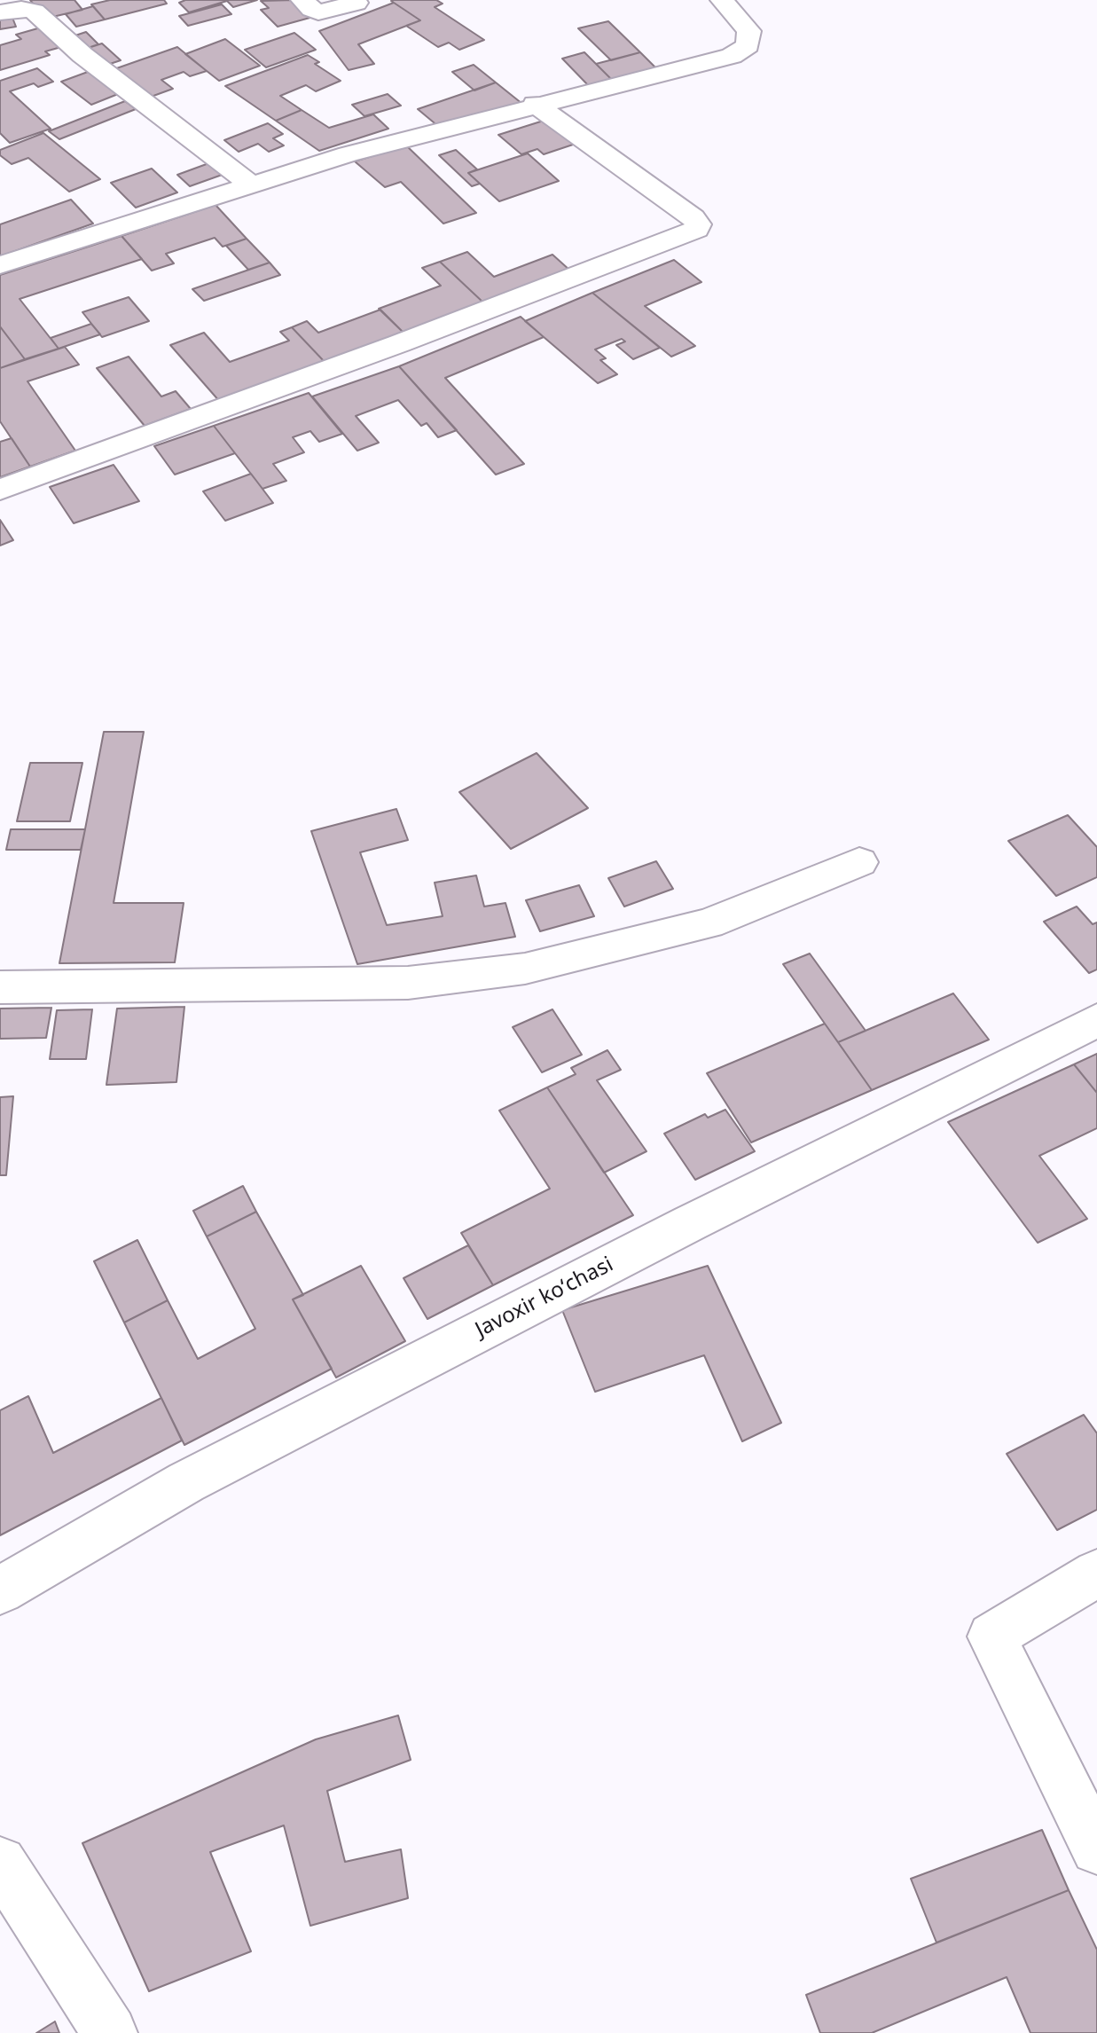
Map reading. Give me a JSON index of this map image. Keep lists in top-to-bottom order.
{
  "streets": {
    "street": ["Javoxir koʻchasi"]
  }
}
